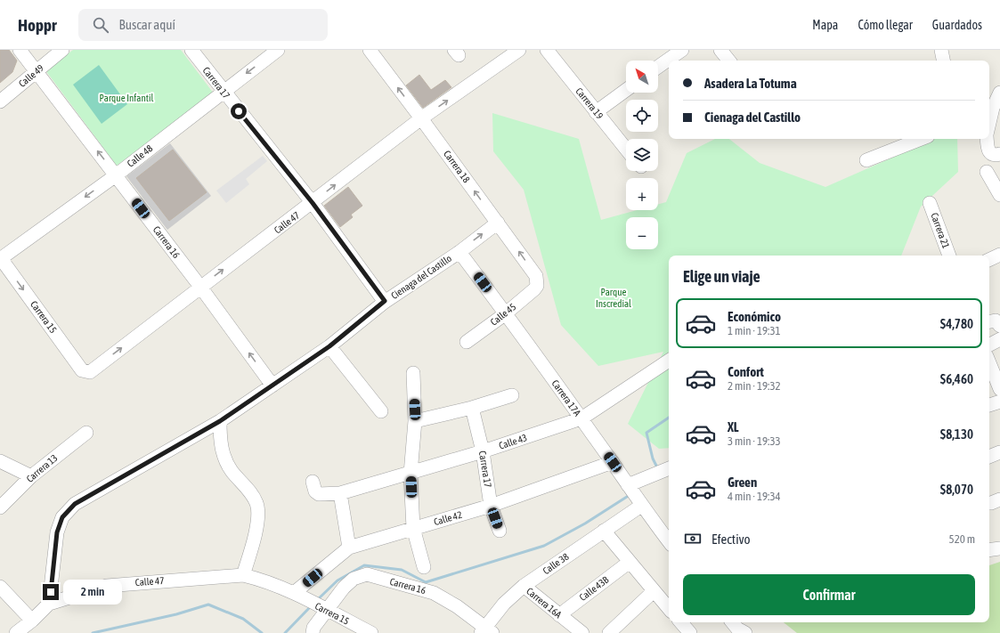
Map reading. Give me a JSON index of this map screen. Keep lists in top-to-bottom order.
{
  "streets": {
    "street": [
      "Calle 49",
      "Carrera 17",
      "Carrera 19",
      "Calle 48",
      "Carrera 18",
      "Calle 47",
      "Carrera 21",
      "Carrera 16",
      "Cienaga del Castillo",
      "Calle 45",
      "Carrera 15",
      "Carrera 17A",
      "Calle 43",
      "Carrera 13",
      "Calle 42",
      "Calle 38",
      "Calle 43B",
      "Carrera 16A"
    ]
  },
  "crossings": [
    ["Calle 49", "Carrera 16"],
    ["Carrera 17", "Calle 48"],
    ["Carrera 17", "Calle 47"],
    ["Carrera 17", "Cienaga del Castillo"],
    ["Carrera 17", "Calle 43"],
    ["Carrera 17", "Calle 42"],
    ["Calle 48", "Carrera 16"],
    ["Calle 48", "Carrera 15"],
    ["Carrera 18", "Calle 47"],
    ["Carrera 18", "Cienaga del Castillo"],
    ["Carrera 18", "Calle 45"],
    ["Calle 47", "Carrera 16"],
    ["Calle 47", "Cienaga del Castillo"],
    ["Calle 47", "Carrera 15"],
    ["Calle 47", "Calle 42"],
    ["Carrera 16", "Cienaga del Castillo"],
    ["Carrera 16", "Carrera 15"],
    ["Carrera 16", "Calle 38"],
    ["Cienaga del Castillo", "Carrera 17A"],
    ["Calle 45", "Carrera 17A"],
    ["Carrera 15", "Calle 42"],
    ["Carrera 17A", "Calle 43"],
    ["Carrera 17A", "Calle 42"],
    ["Carrera 17A", "Calle 38"],
    ["Calle 38", "Carrera 16A"],
    ["Calle 43B", "Carrera 16A"]
  ],
  "one_way": [
    "Calle 48",
    "Carrera 18",
    "Calle 47",
    "Carrera 16",
    "Carrera 15"
  ],
  "parks": ["Parque Infantil", "Parque Inscredial"],
  "north": "top left",
  "page": {
    "header": "Hoppr",
    "search": "Buscar aquí",
    "nav": ["Mapa", "Cómo llegar", "Guardados"],
    "map_buttons": ["+", "−"],
    "banner": ["Asadera La Totuma", "Cienaga del Castillo"],
    "heading": "Elige un viaje",
    "list": [
      {
        "name": "Económico",
        "note": "1 min · 19:31",
        "value": "$4,780"
      },
      {
        "name": "Confort",
        "note": "2 min · 19:32",
        "value": "$6,460"
      },
      {
        "name": "XL",
        "note": "3 min · 19:33",
        "value": "$8,130"
      },
      {
        "name": "Green",
        "note": "4 min · 19:34",
        "value": "$8,070"
      }
    ],
    "pay": ["Efectivo", "520 m"],
    "buttons": "Confirmar",
    "bubble": "2 min"
  }
}
